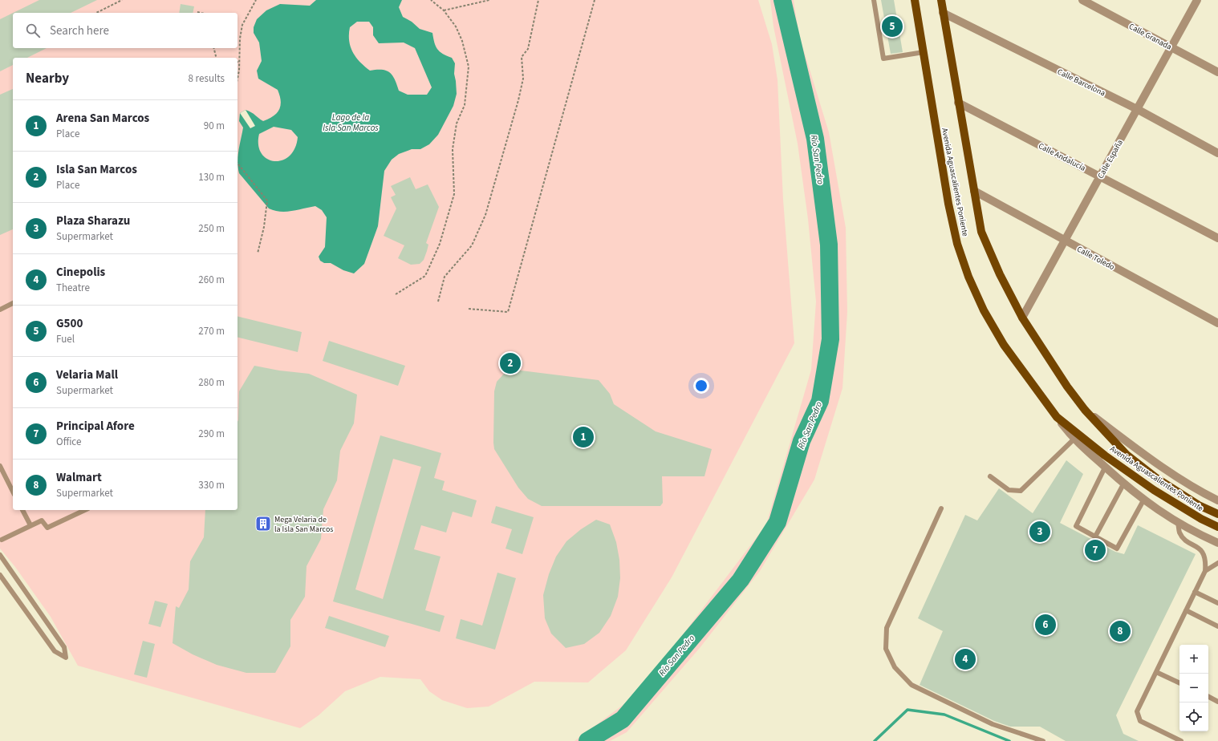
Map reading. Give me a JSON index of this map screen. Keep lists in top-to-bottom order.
{
  "streets": {
    "main road": ["Avenida Aguascalientes Poniente"],
    "street": [
      "Calle Granada",
      "Calle Barcelona",
      "Calle Andalucía",
      "Calle España",
      "Calle Toledo"
    ]
  },
  "crossings": [
    ["Calle Granada", "Calle España"],
    ["Calle Barcelona", "Calle España"],
    ["Calle Barcelona", "Avenida Aguascalientes Poniente"],
    ["Calle Andalucía", "Calle España"],
    ["Calle Andalucía", "Avenida Aguascalientes Poniente"],
    ["Calle España", "Avenida Aguascalientes Poniente"],
    ["Calle España", "Calle Toledo"],
    ["Avenida Aguascalientes Poniente", "Calle Toledo"]
  ],
  "water": ["Lago de la Isla San Marcos", "Río San Pedro"],
  "places": {
    "building": ["Mega Velaria de la Isla San Marcos"]
  },
  "page": {
    "search": "Search here",
    "pins": [
      "5",
      "2",
      "1",
      "3",
      "7",
      "6",
      "8",
      "4"
    ],
    "heading": ["Nearby", "8 results"],
    "list": [
      {
        "mark": "1",
        "name": "Arena San Marcos",
        "note": "Place",
        "value": "90 m"
      },
      {
        "mark": "2",
        "name": "Isla San Marcos",
        "note": "Place",
        "value": "130 m"
      },
      {
        "mark": "3",
        "name": "Plaza Sharazu",
        "note": "Supermarket",
        "value": "250 m"
      },
      {
        "mark": "4",
        "name": "Cinepolis",
        "note": "Theatre",
        "value": "260 m"
      },
      {
        "mark": "5",
        "name": "G500",
        "note": "Fuel",
        "value": "270 m"
      },
      {
        "mark": "6",
        "name": "Velaria Mall",
        "note": "Supermarket",
        "value": "280 m"
      },
      {
        "mark": "7",
        "name": "Principal Afore",
        "note": "Office",
        "value": "290 m"
      },
      {
        "mark": "8",
        "name": "Walmart",
        "note": "Supermarket",
        "value": "330 m"
      }
    ],
    "map_buttons": ["+", "−"]
  }
}
